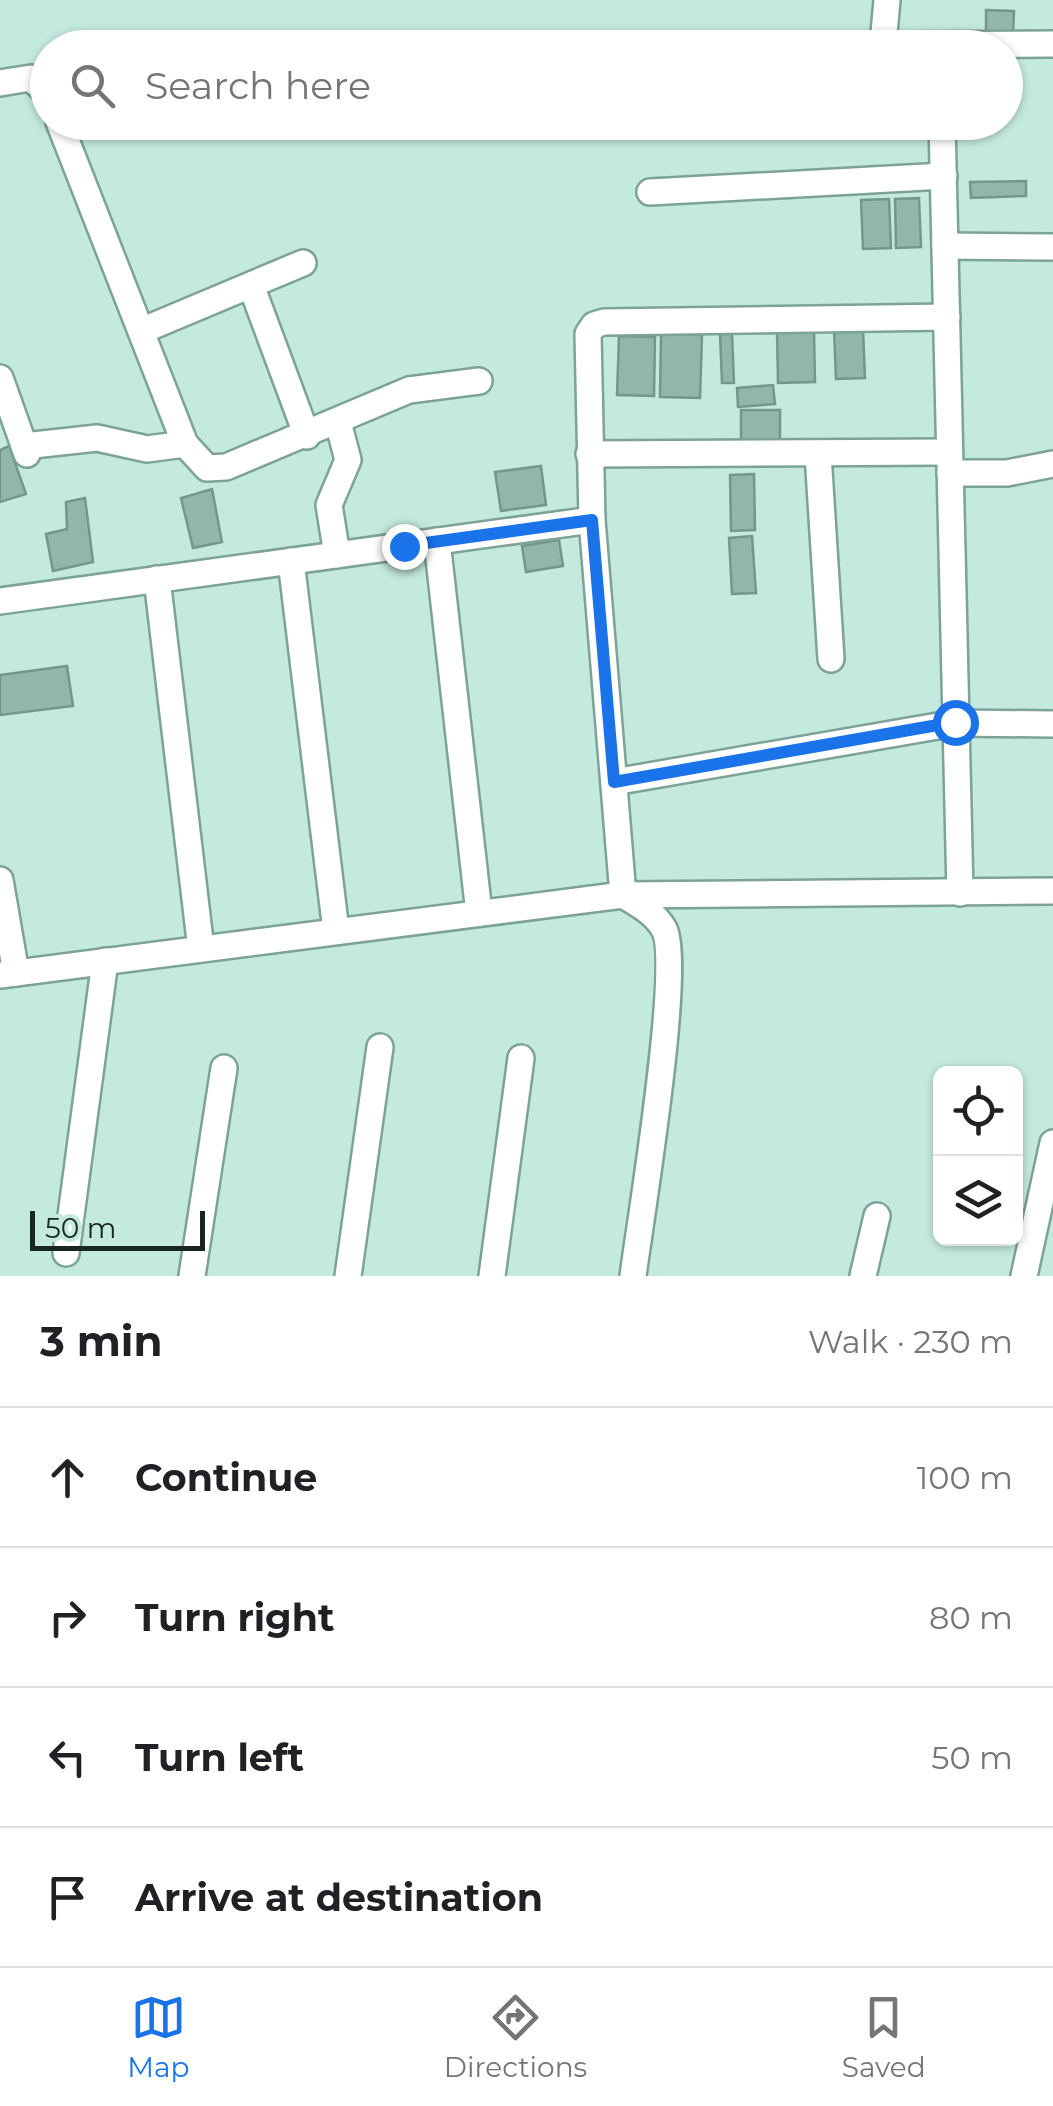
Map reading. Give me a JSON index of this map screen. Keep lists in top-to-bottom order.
{
  "scale_bar": "50 m",
  "page": {
    "search": "Search here",
    "scale": "50 m",
    "heading": ["3 min", "Walk · 230 m"],
    "list": [
      ["Continue", "100 m"],
      ["Turn right", "80 m"],
      ["Turn left", "50 m"],
      "Arrive at destination"
    ],
    "nav": ["Map", "Directions", "Saved"]
  }
}
